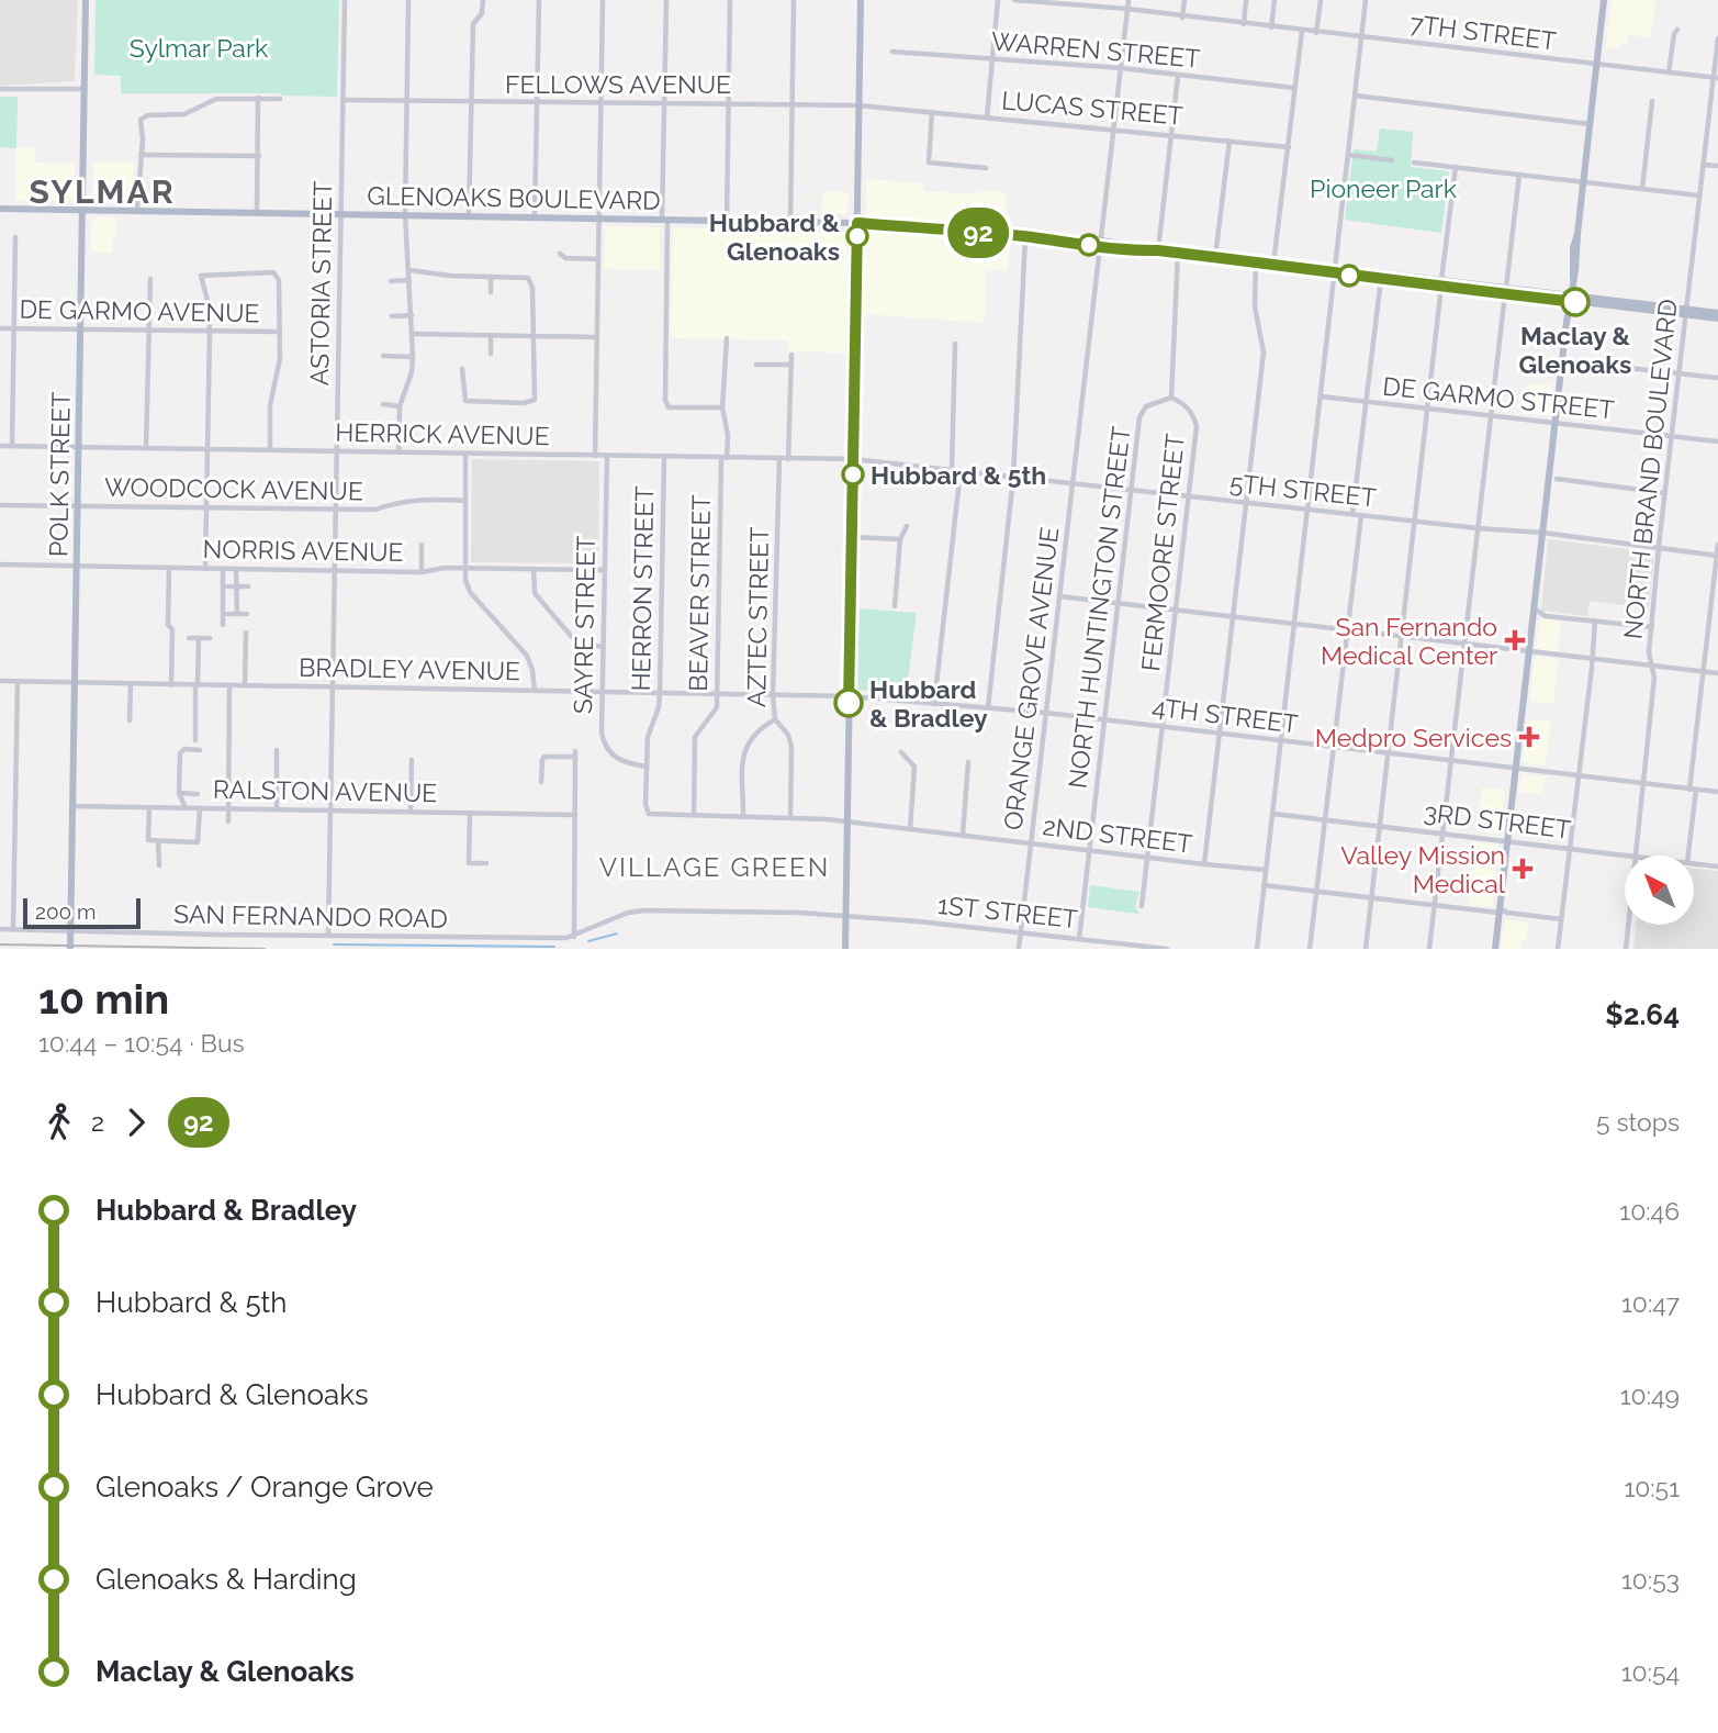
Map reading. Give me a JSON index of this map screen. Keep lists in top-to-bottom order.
{
  "streets": {
    "main road": ["GLENOAKS BOULEVARD", "POLK STREET"],
    "street": [
      "7TH STREET",
      "WARREN STREET",
      "FELLOWS AVENUE",
      "LUCAS STREET",
      "ASTORIA STREET",
      "DE GARMO AVENUE",
      "DE GARMO STREET",
      "HERRICK AVENUE",
      "NORTH BRAND BOULEVARD",
      "WOODCOCK AVENUE",
      "5TH STREET",
      "NORRIS AVENUE",
      "FERMOORE STREET",
      "HERRON STREET",
      "BEAVER STREET",
      "NORTH HUNTINGTON STREET",
      "AZTEC STREET",
      "SAYRE STREET",
      "BRADLEY AVENUE",
      "ORANGE GROVE AVENUE",
      "4TH STREET",
      "RALSTON AVENUE",
      "3RD STREET",
      "2ND STREET",
      "1ST STREET",
      "SAN FERNANDO ROAD"
    ]
  },
  "crossings": [
    ["7TH STREET", "NORTH BRAND BOULEVARD"],
    ["7TH STREET", "ORANGE GROVE AVENUE"],
    ["WARREN STREET", "ORANGE GROVE AVENUE"],
    ["FELLOWS AVENUE", "LUCAS STREET"],
    ["FELLOWS AVENUE", "ASTORIA STREET"],
    ["LUCAS STREET", "ORANGE GROVE AVENUE"],
    ["GLENOAKS BOULEVARD", "ASTORIA STREET"],
    ["GLENOAKS BOULEVARD", "NORTH BRAND BOULEVARD"],
    ["GLENOAKS BOULEVARD", "POLK STREET"],
    ["GLENOAKS BOULEVARD", "ORANGE GROVE AVENUE"],
    ["ASTORIA STREET", "HERRICK AVENUE"],
    ["ASTORIA STREET", "WOODCOCK AVENUE"],
    ["ASTORIA STREET", "NORRIS AVENUE"],
    ["ASTORIA STREET", "BRADLEY AVENUE"],
    ["ASTORIA STREET", "RALSTON AVENUE"],
    ["ASTORIA STREET", "SAN FERNANDO ROAD"],
    ["DE GARMO AVENUE", "POLK STREET"],
    ["DE GARMO STREET", "NORTH BRAND BOULEVARD"],
    ["HERRICK AVENUE", "POLK STREET"],
    ["HERRICK AVENUE", "5TH STREET"],
    ["HERRICK AVENUE", "HERRON STREET"],
    ["HERRICK AVENUE", "BEAVER STREET"],
    ["HERRICK AVENUE", "AZTEC STREET"],
    ["HERRICK AVENUE", "SAYRE STREET"],
    ["NORTH BRAND BOULEVARD", "5TH STREET"],
    ["NORTH BRAND BOULEVARD", "4TH STREET"],
    ["POLK STREET", "WOODCOCK AVENUE"],
    ["POLK STREET", "NORRIS AVENUE"],
    ["POLK STREET", "BRADLEY AVENUE"],
    ["POLK STREET", "RALSTON AVENUE"],
    ["POLK STREET", "SAN FERNANDO ROAD"],
    ["5TH STREET", "FERMOORE STREET"],
    ["5TH STREET", "NORTH HUNTINGTON STREET"],
    ["5TH STREET", "ORANGE GROVE AVENUE"],
    ["NORRIS AVENUE", "SAYRE STREET"],
    ["FERMOORE STREET", "NORTH HUNTINGTON STREET"],
    ["FERMOORE STREET", "4TH STREET"],
    ["FERMOORE STREET", "2ND STREET"],
    ["HERRON STREET", "BEAVER STREET"],
    ["HERRON STREET", "SAYRE STREET"],
    ["HERRON STREET", "BRADLEY AVENUE"],
    ["BEAVER STREET", "BRADLEY AVENUE"],
    ["NORTH HUNTINGTON STREET", "4TH STREET"],
    ["NORTH HUNTINGTON STREET", "2ND STREET"],
    ["NORTH HUNTINGTON STREET", "1ST STREET"],
    ["AZTEC STREET", "BRADLEY AVENUE"],
    ["AZTEC STREET", "2ND STREET"],
    ["SAYRE STREET", "BRADLEY AVENUE"],
    ["BRADLEY AVENUE", "4TH STREET"],
    ["ORANGE GROVE AVENUE", "4TH STREET"],
    ["ORANGE GROVE AVENUE", "2ND STREET"],
    ["ORANGE GROVE AVENUE", "1ST STREET"],
    ["1ST STREET", "SAN FERNANDO ROAD"]
  ],
  "districts": ["SYLMAR", "VILLAGE GREEN"],
  "parks": ["Sylmar Park", "Pioneer Park"],
  "places": {
    "other": [
      "Hubbard & Glenoaks",
      "Maclay & Glenoaks",
      "Hubbard & 5th",
      "Hubbard & Bradley"
    ],
    "health": ["San Fernando Medical Center", "Medpro Services", "Valley Mission Medical"]
  },
  "lines": ["bus line 92"],
  "scale_bar": "200 m",
  "north": "top left",
  "page": {
    "on_map": "92",
    "scale": "200 m",
    "heading": ["10 min", "10:44 – 10:54 · Bus", "$2.64"],
    "legs": ["2", "92", "5 stops"],
    "list": [
      {
        "name": "Hubbard & Bradley",
        "value": "10:46"
      },
      {
        "name": "Hubbard & 5th",
        "value": "10:47"
      },
      {
        "name": "Hubbard & Glenoaks",
        "value": "10:49"
      },
      {
        "name": "Glenoaks / Orange Grove",
        "value": "10:51"
      },
      {
        "name": "Glenoaks & Harding",
        "value": "10:53"
      },
      {
        "name": "Maclay & Glenoaks",
        "value": "10:54"
      }
    ]
  }
}
